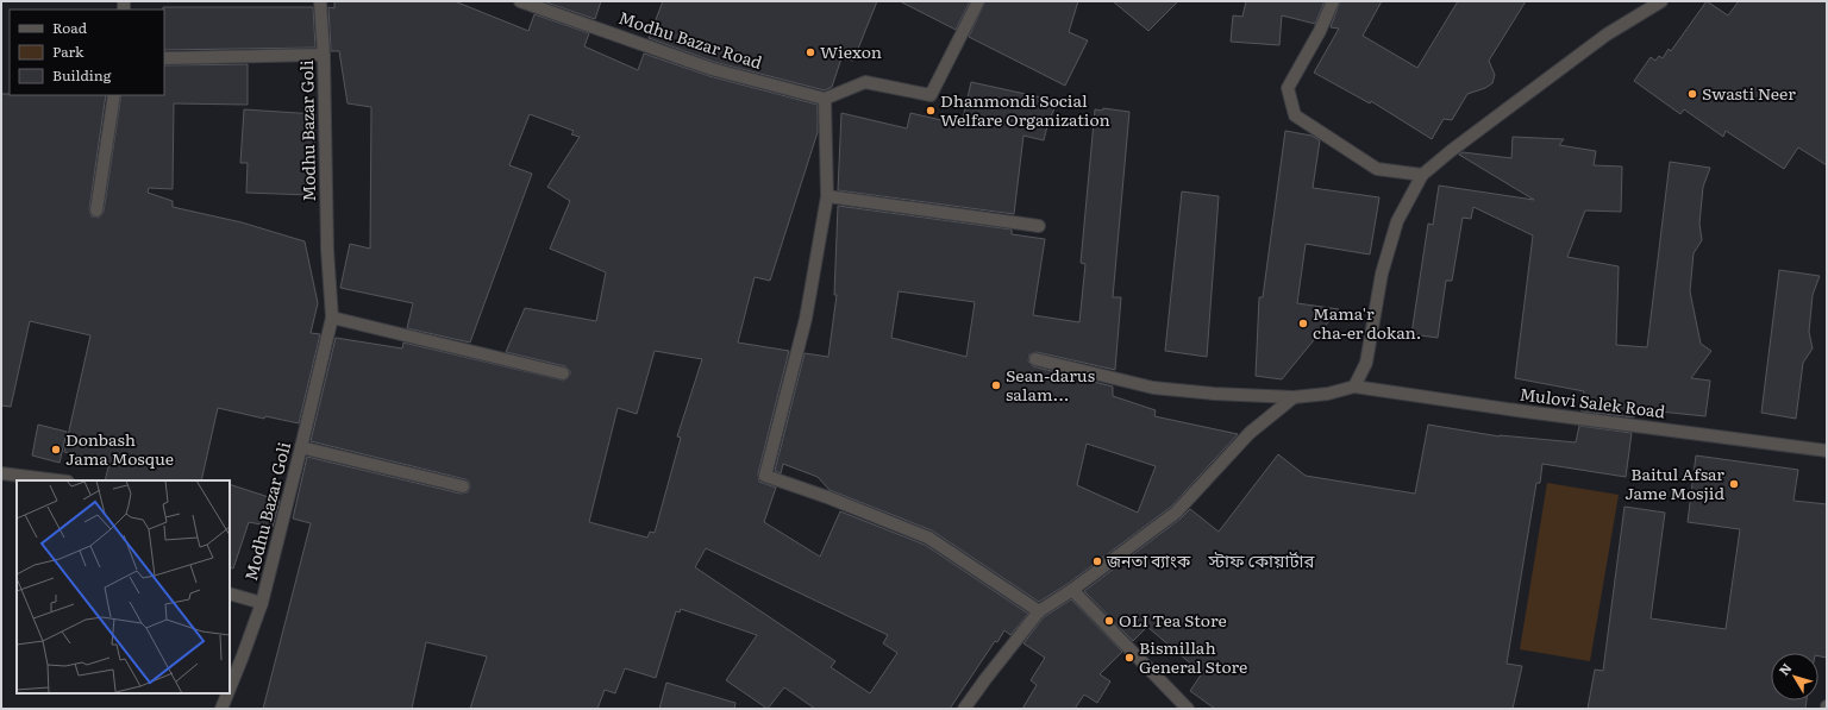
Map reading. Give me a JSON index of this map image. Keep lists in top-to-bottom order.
{
  "streets": {
    "street": ["Modhu Bazar Road", "Modhu Bazar Goli", "Mulovi Salek Road"]
  },
  "districts": ["স্টাফ কোয়ার্টার"],
  "places": [
    "Wiexon",
    "Swasti Neer",
    "Dhanmondi Social Welfare Organization",
    "Mama'r cha-er dokan.",
    "Sean-darus salam...",
    "Donbash Jama Mosque",
    "Baitul Afsar Jame Mosjid",
    "জনতা ব্যাংক",
    "OLI Tea Store",
    "Bismillah General Store"
  ],
  "legend": ["Road", "Park", "Building"],
  "north": "top left"
}
